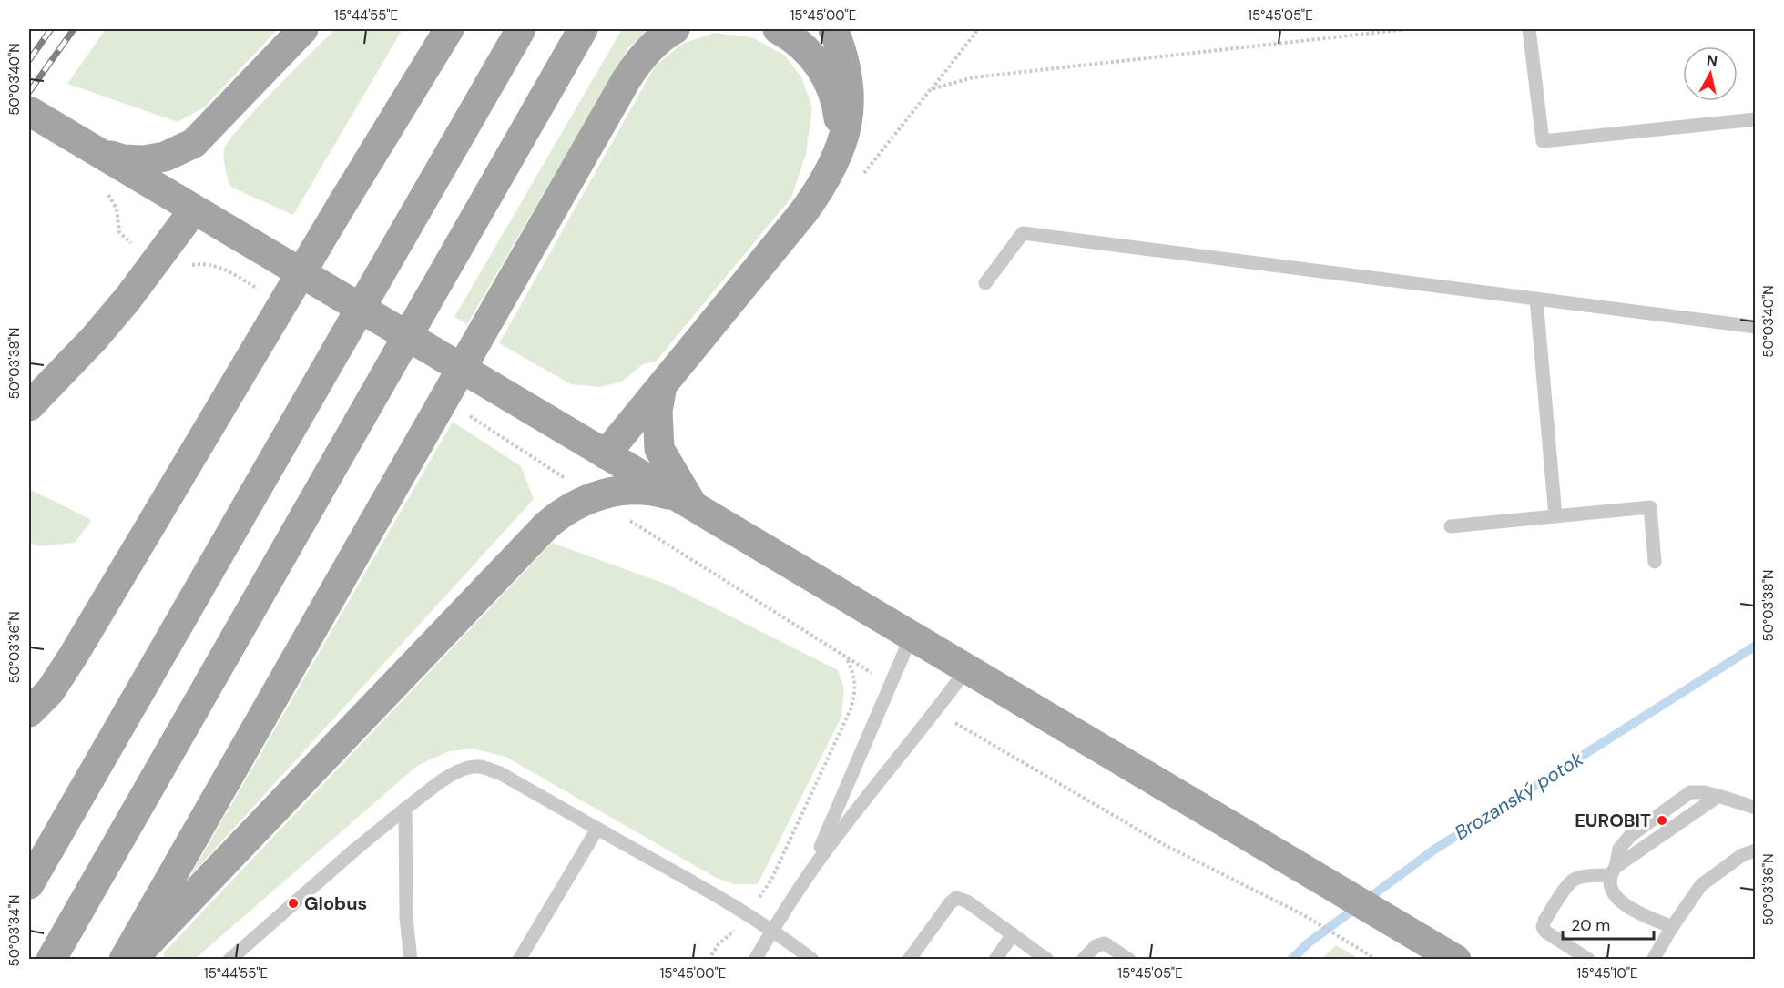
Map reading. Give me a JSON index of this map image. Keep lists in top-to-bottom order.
{
  "water": ["Brozanský potok"],
  "places": ["EUROBIT", "Globus"],
  "scale_bar": "20 m",
  "north": "top",
  "coordinates": [
    "15°44'55\"E",
    "15°45'00\"E",
    "15°45'05\"E",
    "50°03'40\"N",
    "50°03'38\"N",
    "50°03'36\"N",
    "50°03'34\"N",
    "15°45'10\"E"
  ]
}
